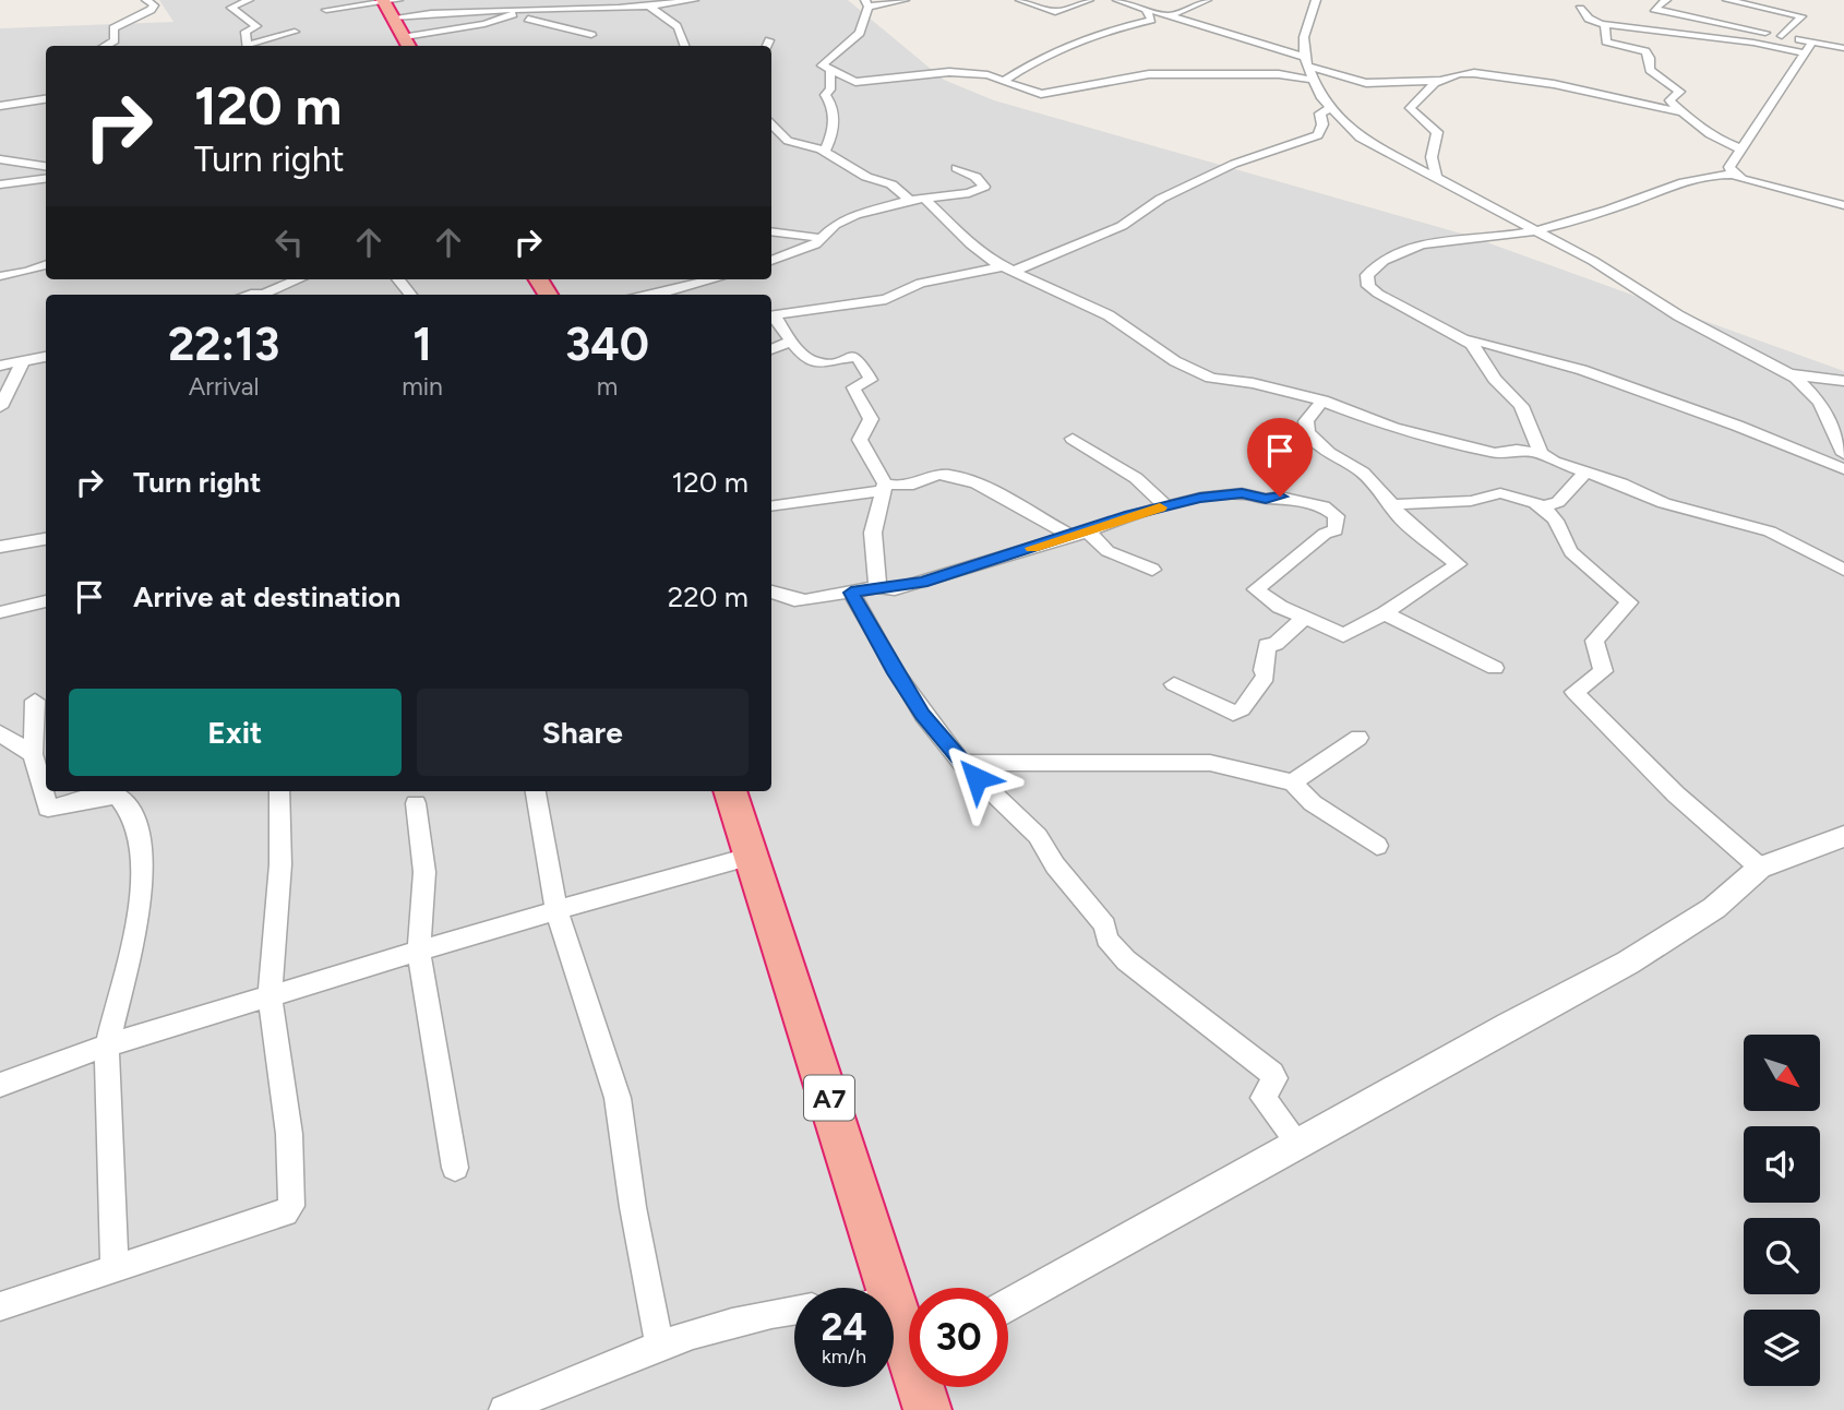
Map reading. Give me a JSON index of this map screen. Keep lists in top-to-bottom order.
{
  "streets": {
    "highway": ["A7"]
  },
  "north": "bottom right",
  "page": {
    "turn": ["120 m", "Turn right"],
    "eta": [
      "22:13",
      "Arrival",
      "1",
      "min",
      "340",
      "m"
    ],
    "list": [
      {
        "name": "Turn right",
        "value": "120 m"
      },
      {
        "name": "Arrive at destination",
        "value": "220 m"
      }
    ],
    "buttons": ["Exit", "Share"],
    "speed": "24 km/h",
    "limit": "30"
  }
}
